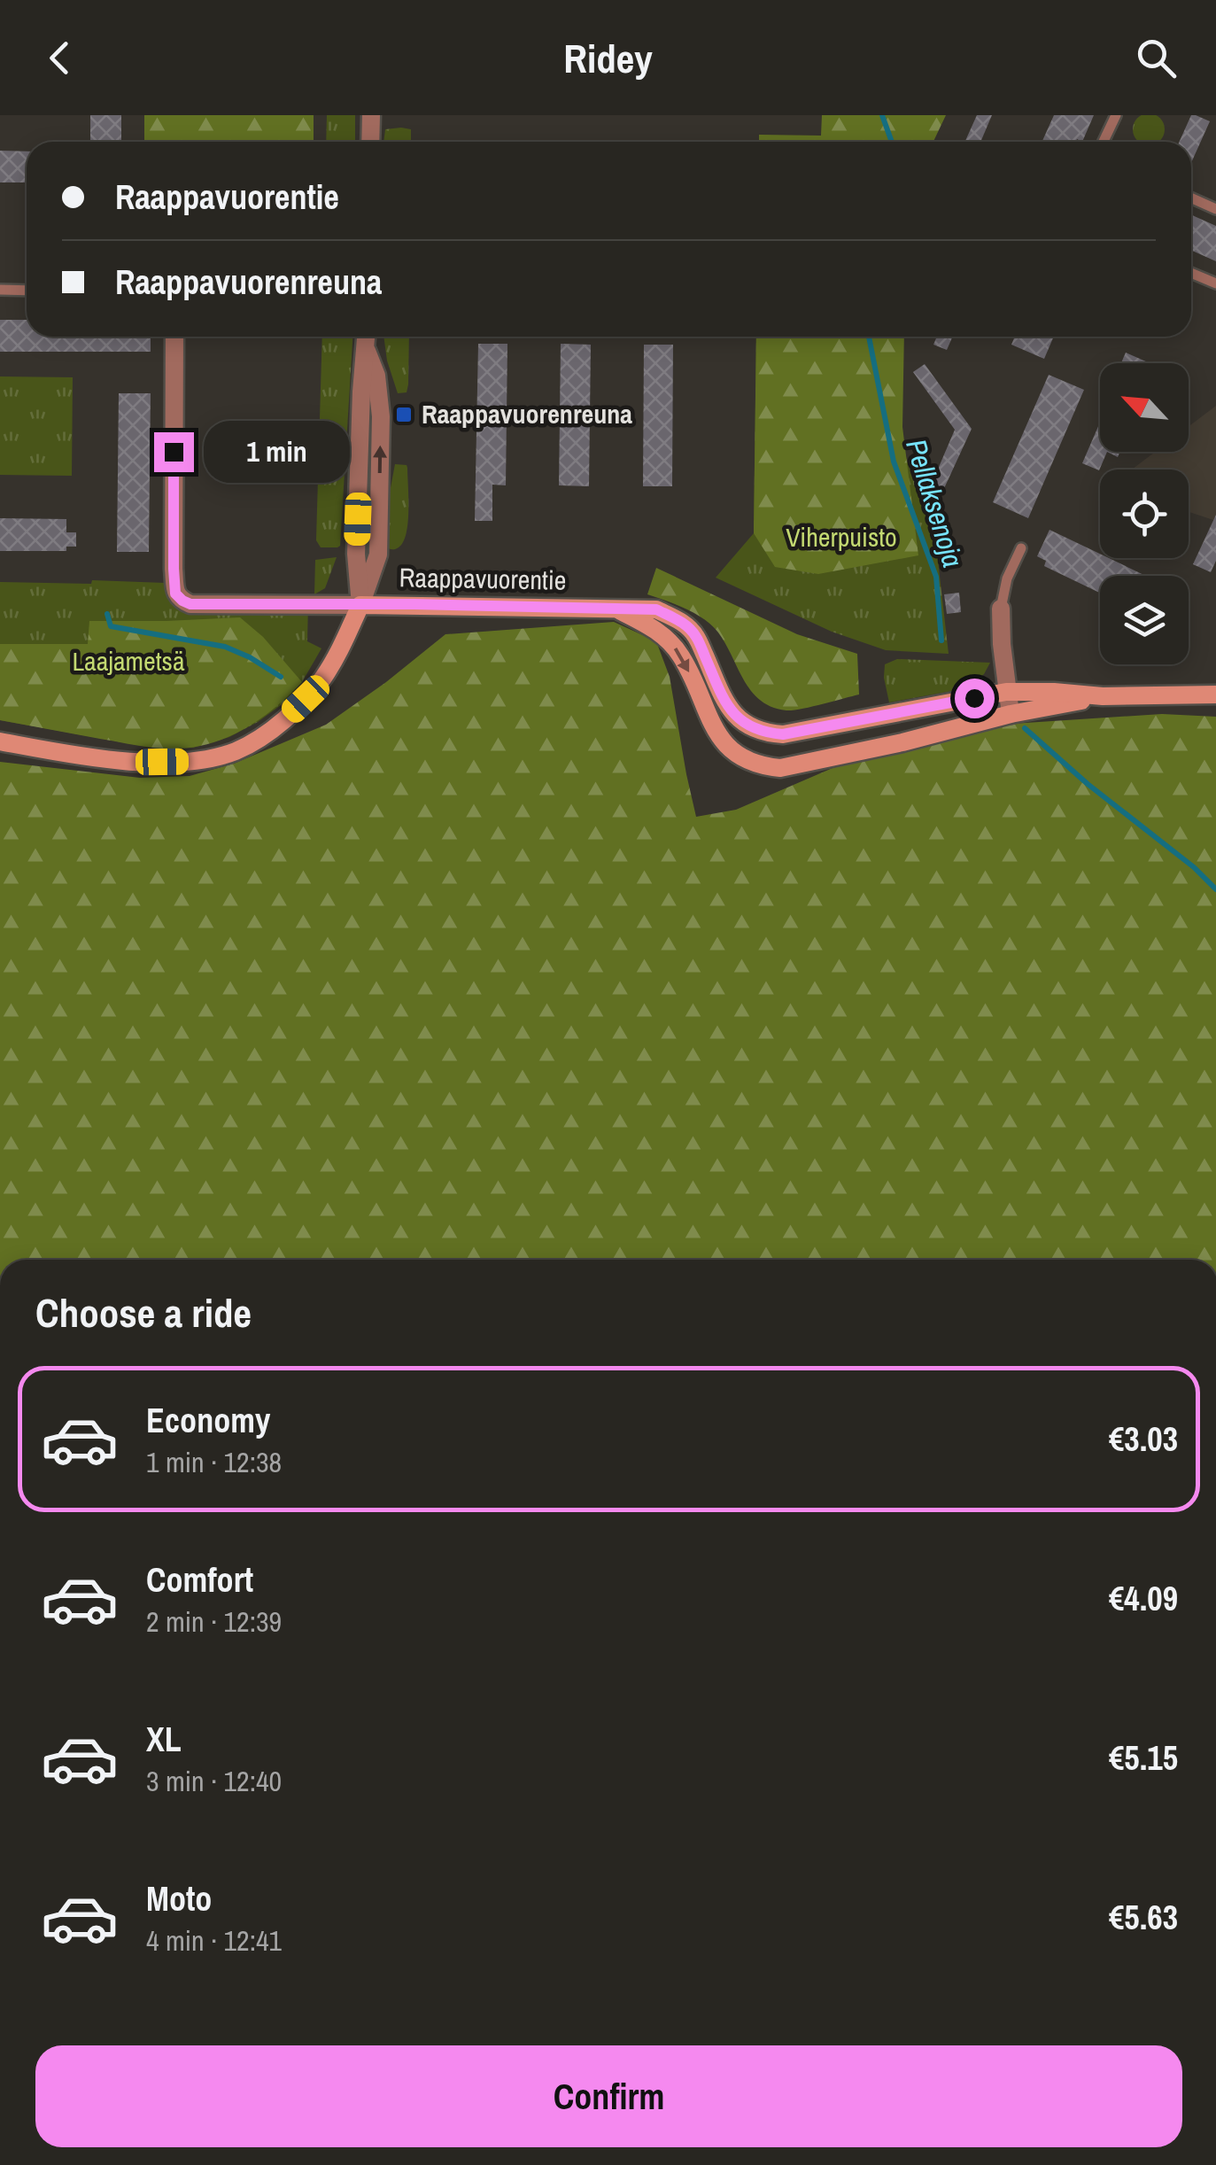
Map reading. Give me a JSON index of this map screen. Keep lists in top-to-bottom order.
{
  "streets": {
    "main road": ["Raappavuorentie"]
  },
  "water": ["Pellaksenoja"],
  "parks": ["Viherpuisto", "Laajametsä"],
  "places": {
    "transit": ["Raappavuorenreuna"]
  },
  "north": "top left",
  "page": {
    "header": "Ridey",
    "banner": ["Raappavuorentie", "Raappavuorenreuna"],
    "bubble": "1 min",
    "heading": "Choose a ride",
    "list": [
      {
        "name": "Economy",
        "note": "1 min · 12:38",
        "value": "€3.03"
      },
      {
        "name": "Comfort",
        "note": "2 min · 12:39",
        "value": "€4.09"
      },
      {
        "name": "XL",
        "note": "3 min · 12:40",
        "value": "€5.15"
      },
      {
        "name": "Moto",
        "note": "4 min · 12:41",
        "value": "€5.63"
      }
    ],
    "buttons": "Confirm"
  }
}
